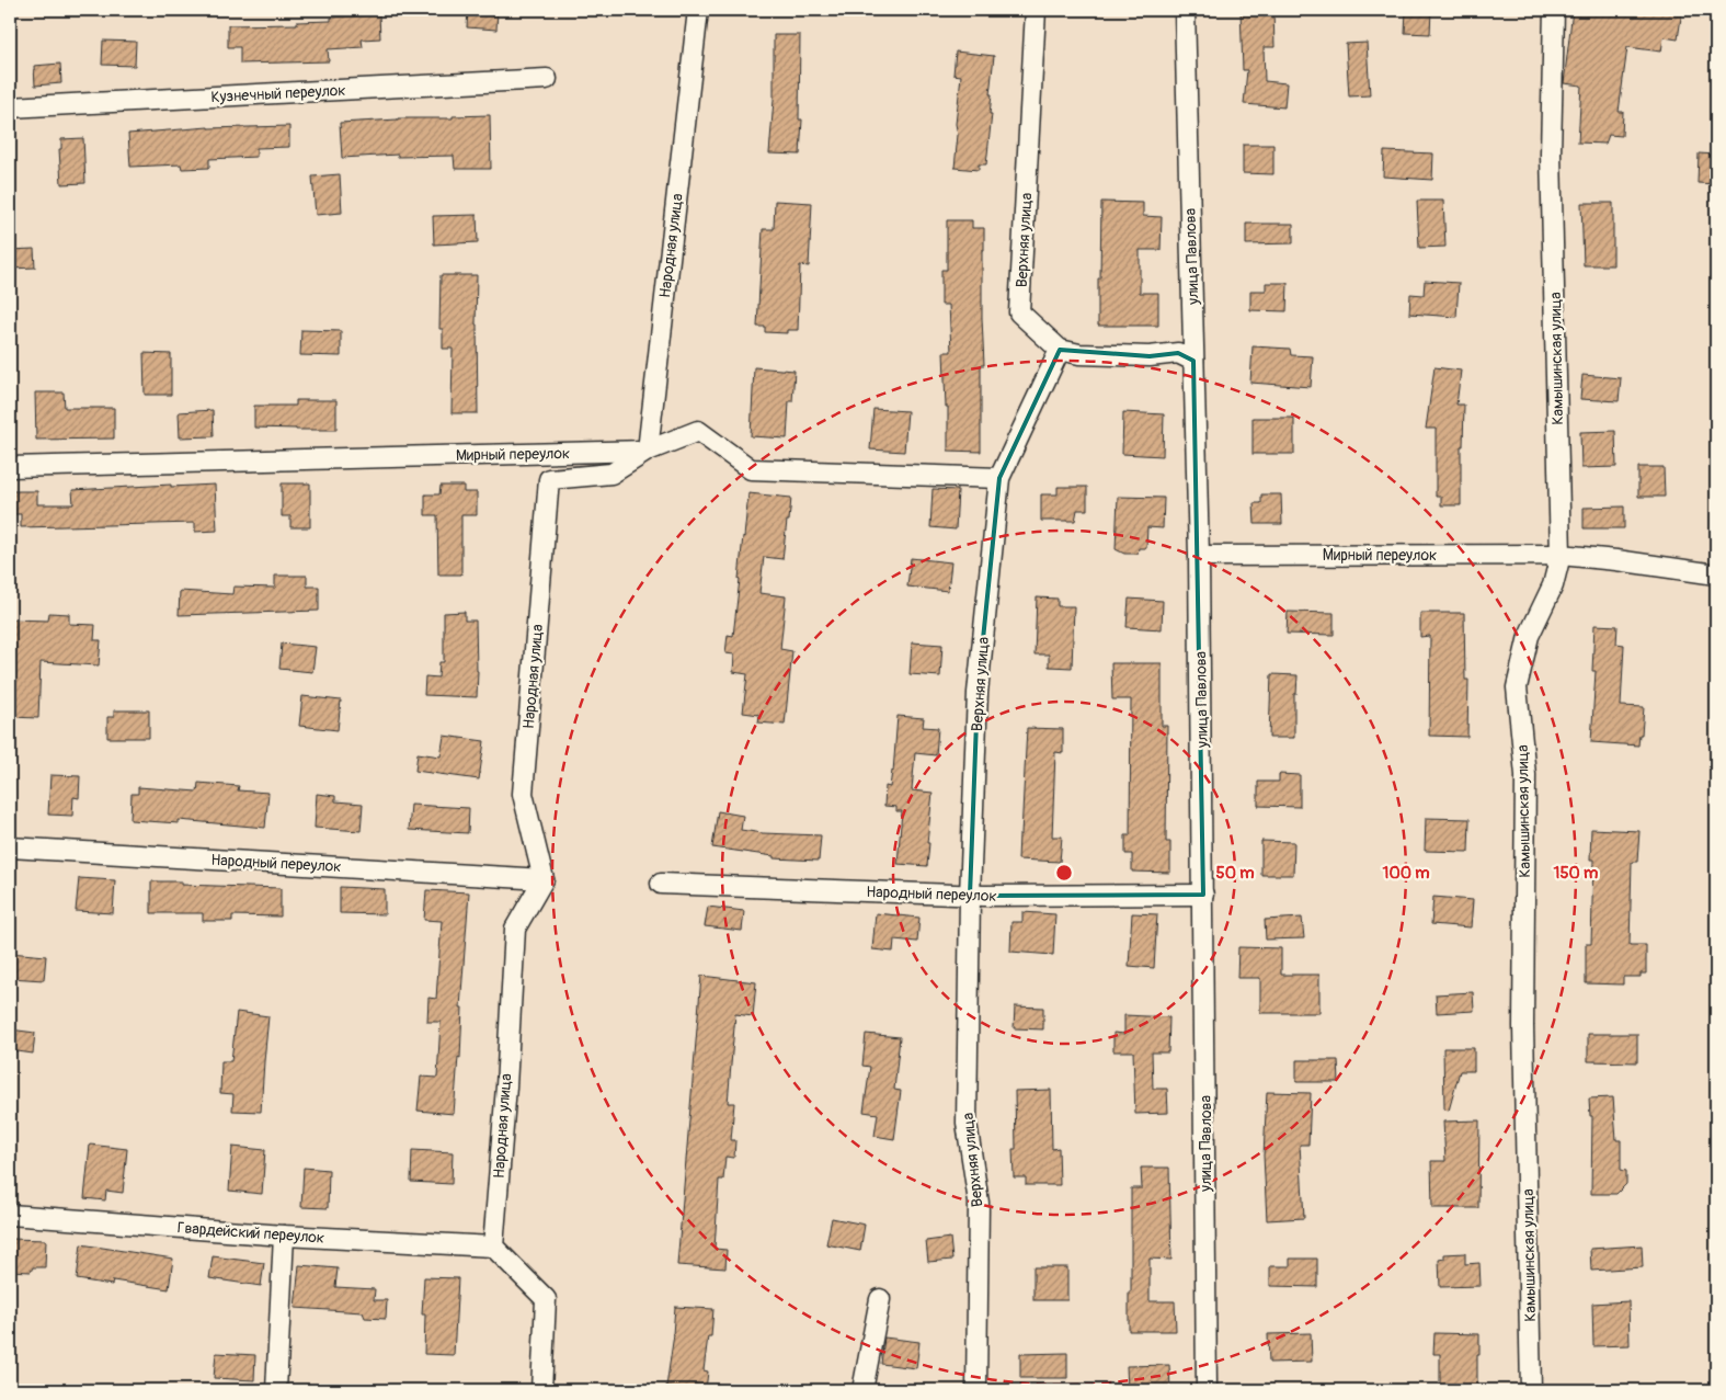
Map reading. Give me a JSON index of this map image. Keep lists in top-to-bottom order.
{
  "streets": {
    "street": [
      "Кузнечный переулок",
      "Верхняя улица",
      "Народная улица",
      "улица Павлова",
      "Камышинская улица",
      "Мирный переулок",
      "Народный переулок",
      "Гвардейский переулок"
    ]
  },
  "crossings": [
    ["Верхняя улица", "Мирный переулок"],
    ["Верхняя улица", "Народный переулок"],
    ["Народная улица", "Мирный переулок"],
    ["Народная улица", "Народный переулок"],
    ["Народная улица", "Гвардейский переулок"],
    ["улица Павлова", "Мирный переулок"],
    ["улица Павлова", "Народный переулок"],
    ["Камышинская улица", "Мирный переулок"]
  ],
  "rings": ["50 m", "100 m", "150 m"]
}
